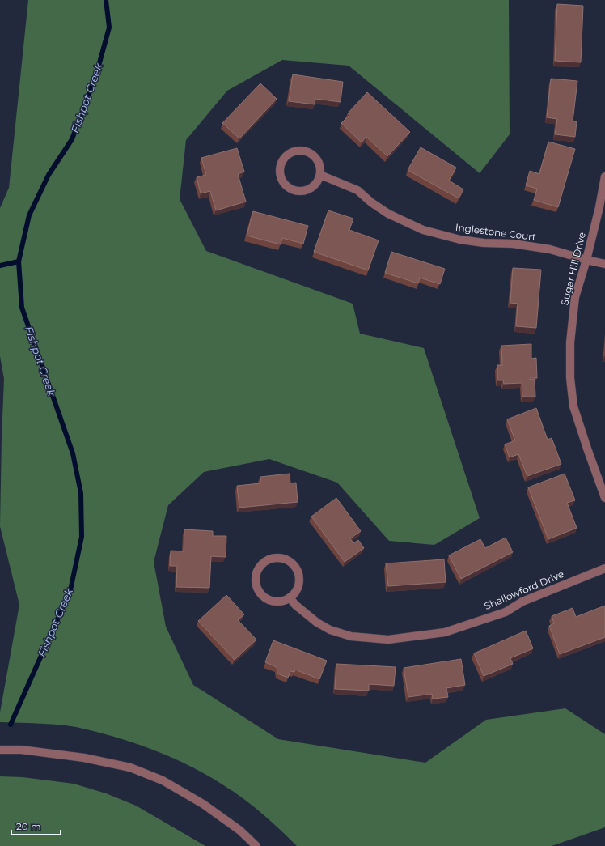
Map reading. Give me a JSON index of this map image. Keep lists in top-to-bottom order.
{
  "streets": {
    "street": ["Inglestone Court", "Sugar Hill Drive", "Shallowford Drive"]
  },
  "crossings": [
    ["Inglestone Court", "Sugar Hill Drive"]
  ],
  "water": ["Fishpot Creek"],
  "scale_bar": "20 m"
}
